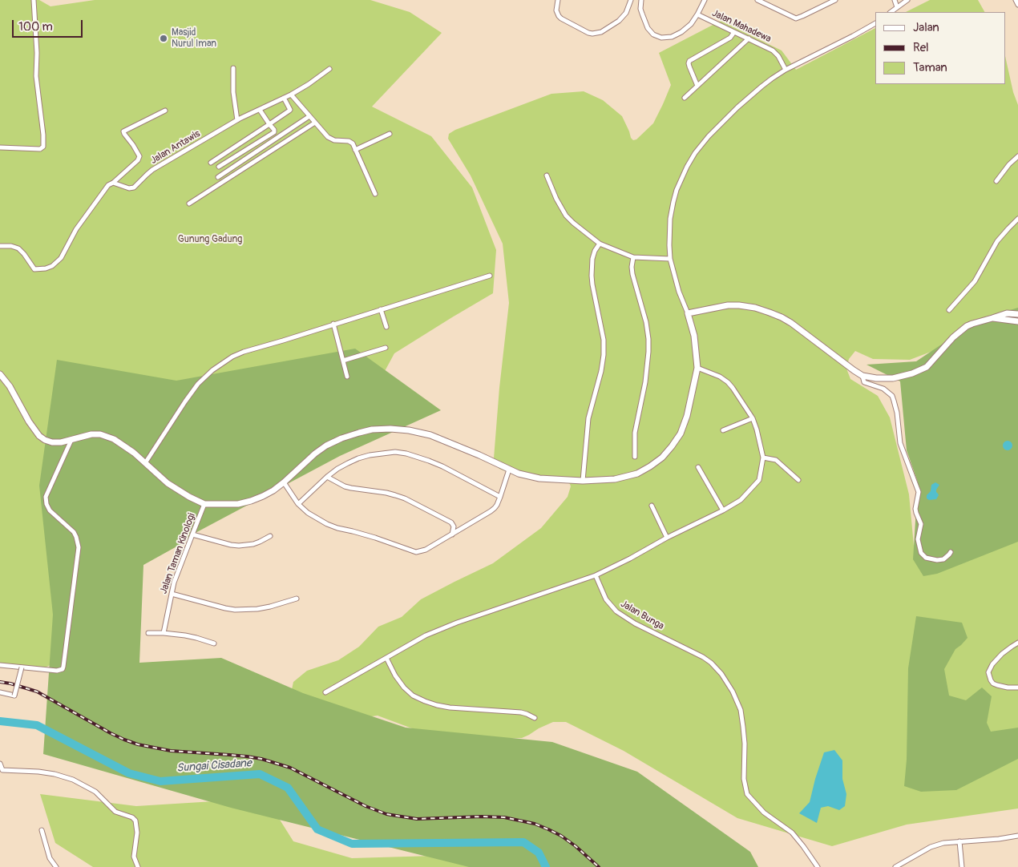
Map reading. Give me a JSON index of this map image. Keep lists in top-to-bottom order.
{
  "streets": {
    "street": [
      "Jalan Mahadewa",
      "Jalan Antawis",
      "Jalan Taman Kinologi",
      "Jalan Bunga"
    ]
  },
  "water": ["Sungai Cisadane"],
  "parks": ["Gunung Gadung"],
  "places": ["Masjid Nurul Iman"],
  "legend": ["Jalan", "Rel", "Taman"],
  "scale_bar": "100 m"
}
